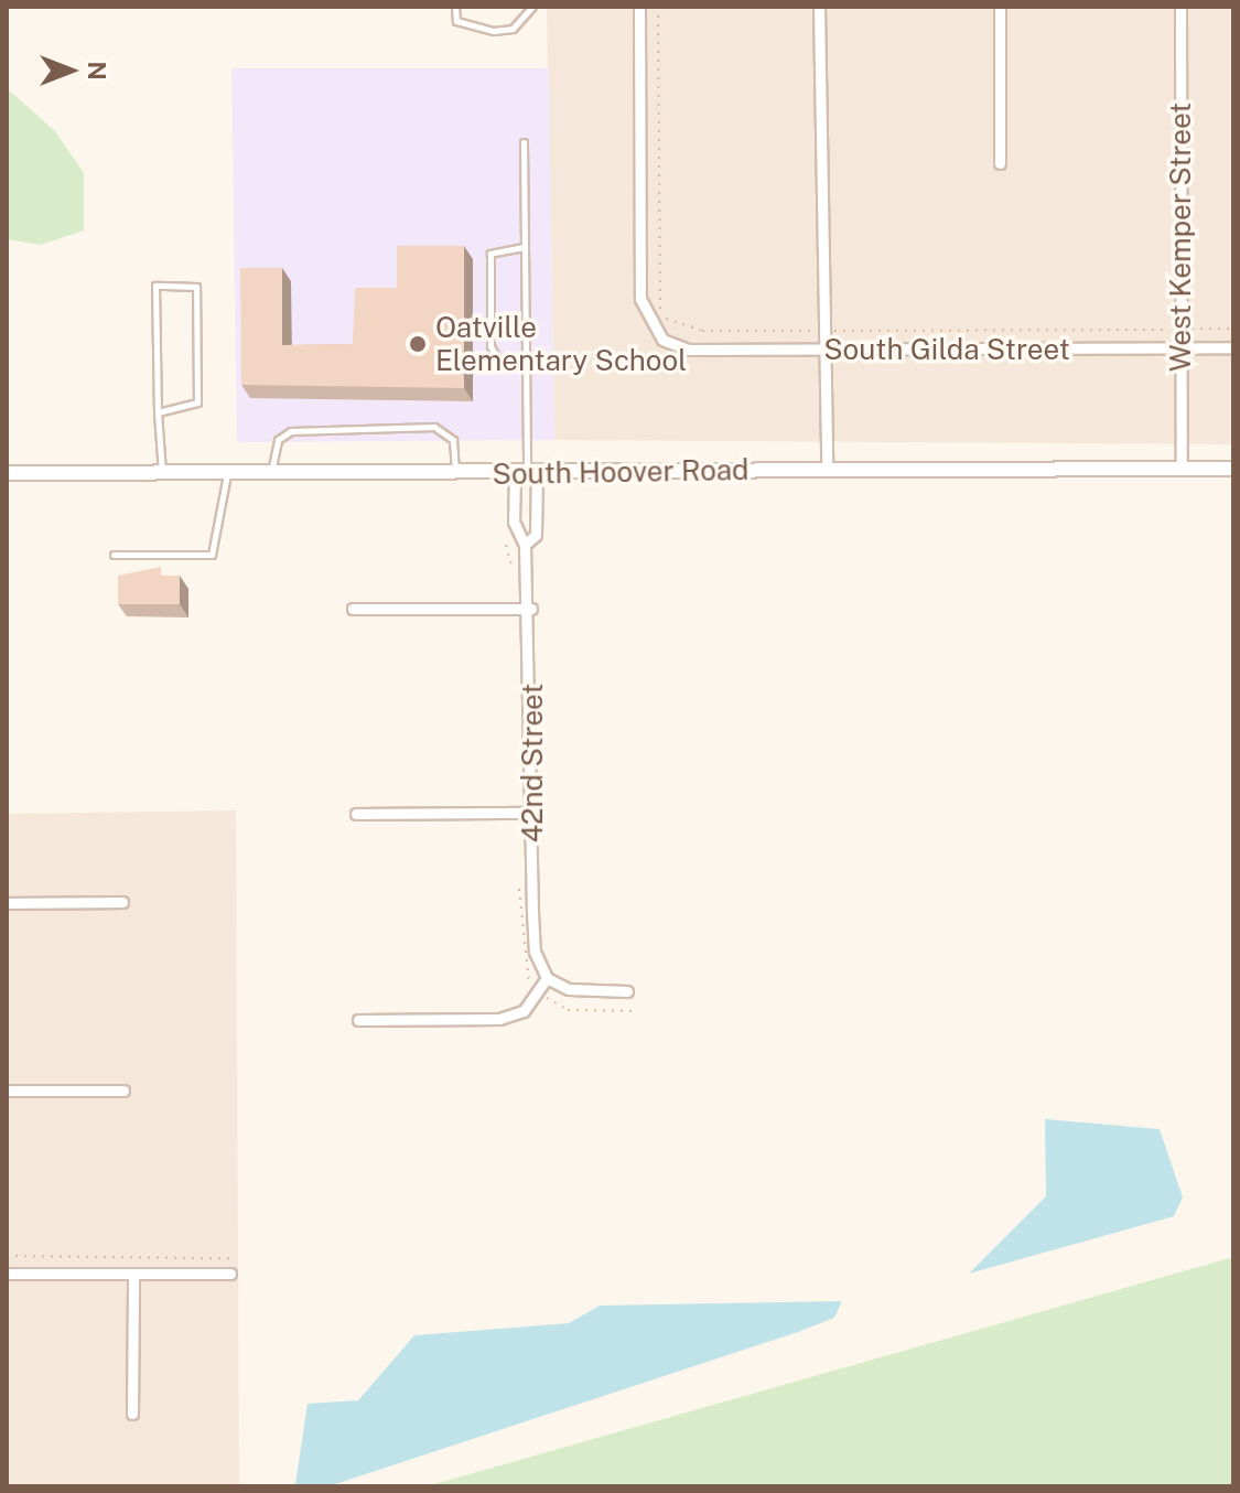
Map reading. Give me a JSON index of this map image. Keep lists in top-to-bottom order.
{
  "streets": {
    "street": [
      "West Kemper Street",
      "South Gilda Street",
      "South Hoover Road",
      "42nd Street"
    ]
  },
  "crossings": [
    ["West Kemper Street", "South Gilda Street"],
    ["West Kemper Street", "South Hoover Road"],
    ["South Hoover Road", "42nd Street"]
  ],
  "places": ["Oatville Elementary School"],
  "north": "right"
}
